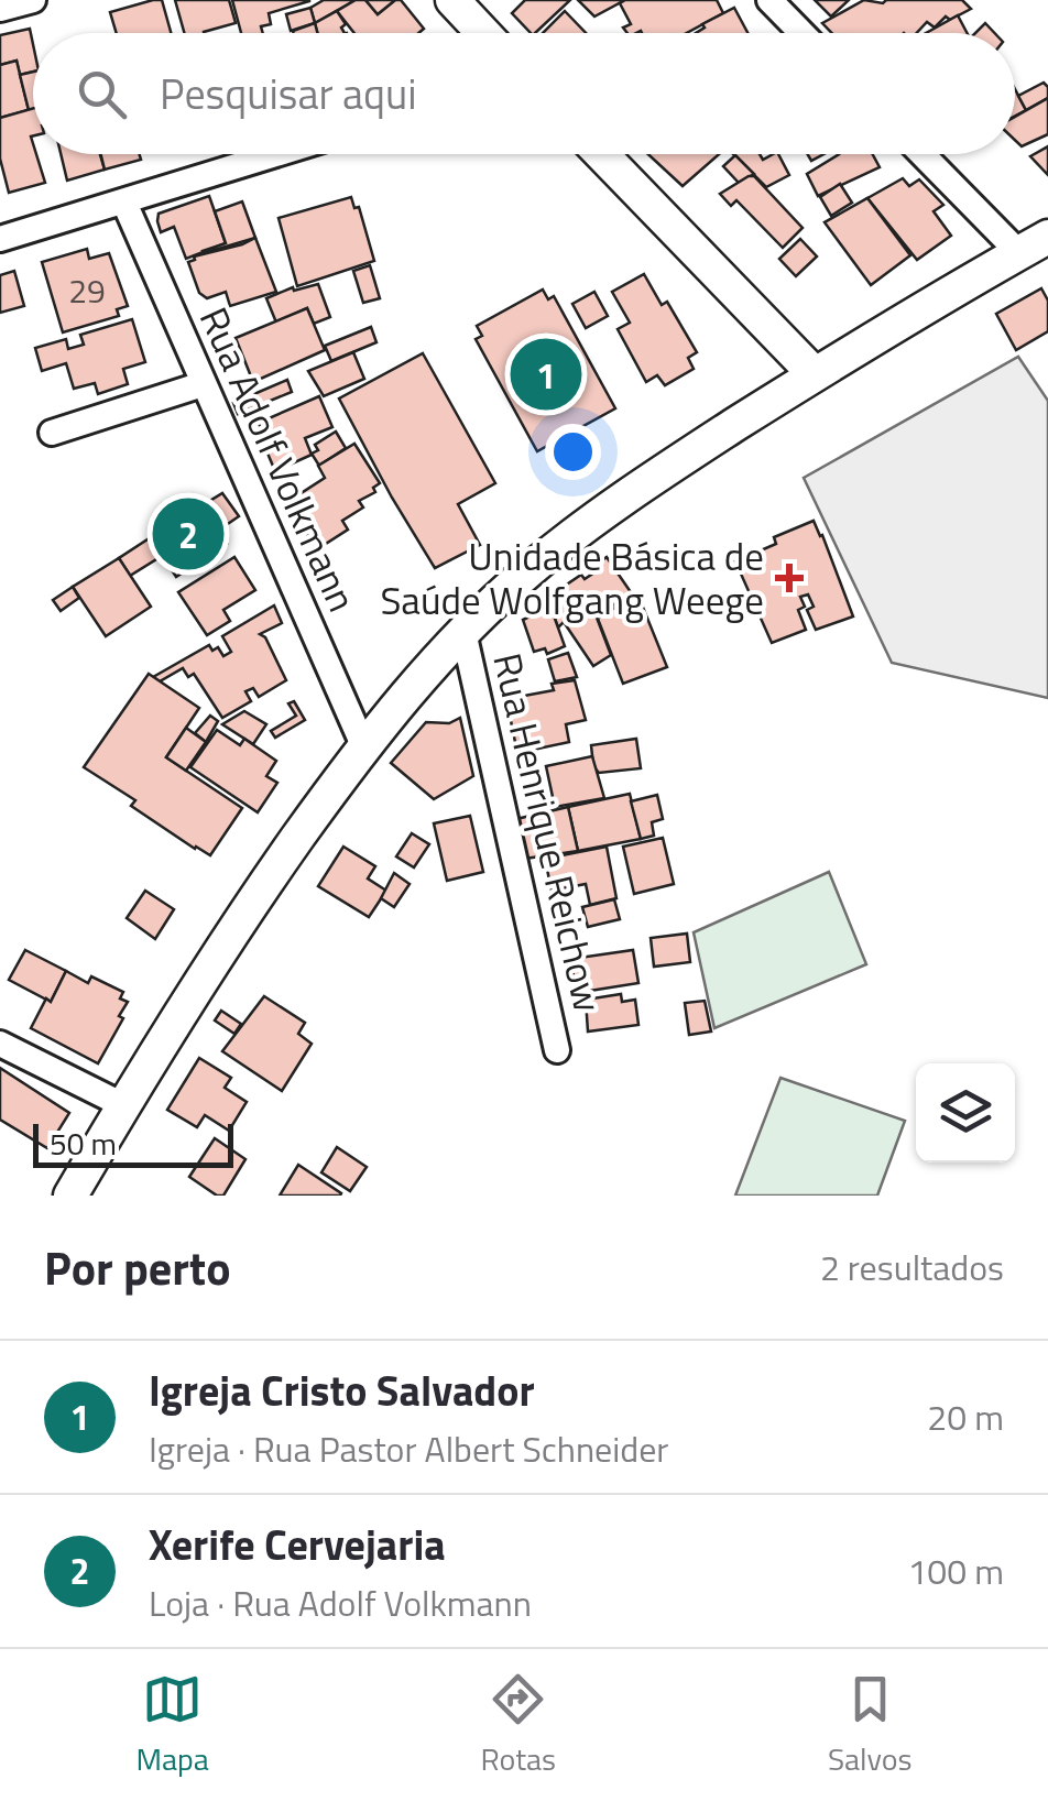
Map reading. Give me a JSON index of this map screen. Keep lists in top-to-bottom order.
{
  "streets": {
    "street": ["Rua Adolf Volkmann", "Rua Henrique Reichow"]
  },
  "places": {
    "health": ["Unidade Básica de Saúde Wolfgang Weege"]
  },
  "house_numbers": ["29"],
  "scale_bar": "50 m",
  "page": {
    "search": "Pesquisar aqui",
    "pins": ["1", "2"],
    "scale": "50 m",
    "heading": ["Por perto", "2 resultados"],
    "list": [
      {
        "mark": "1",
        "name": "Igreja Cristo Salvador",
        "note": "Igreja · Rua Pastor Albert Schneider",
        "value": "20 m"
      },
      {
        "mark": "2",
        "name": "Xerife Cervejaria",
        "note": "Loja · Rua Adolf Volkmann",
        "value": "100 m"
      }
    ],
    "nav": ["Mapa", "Rotas", "Salvos"]
  }
}
